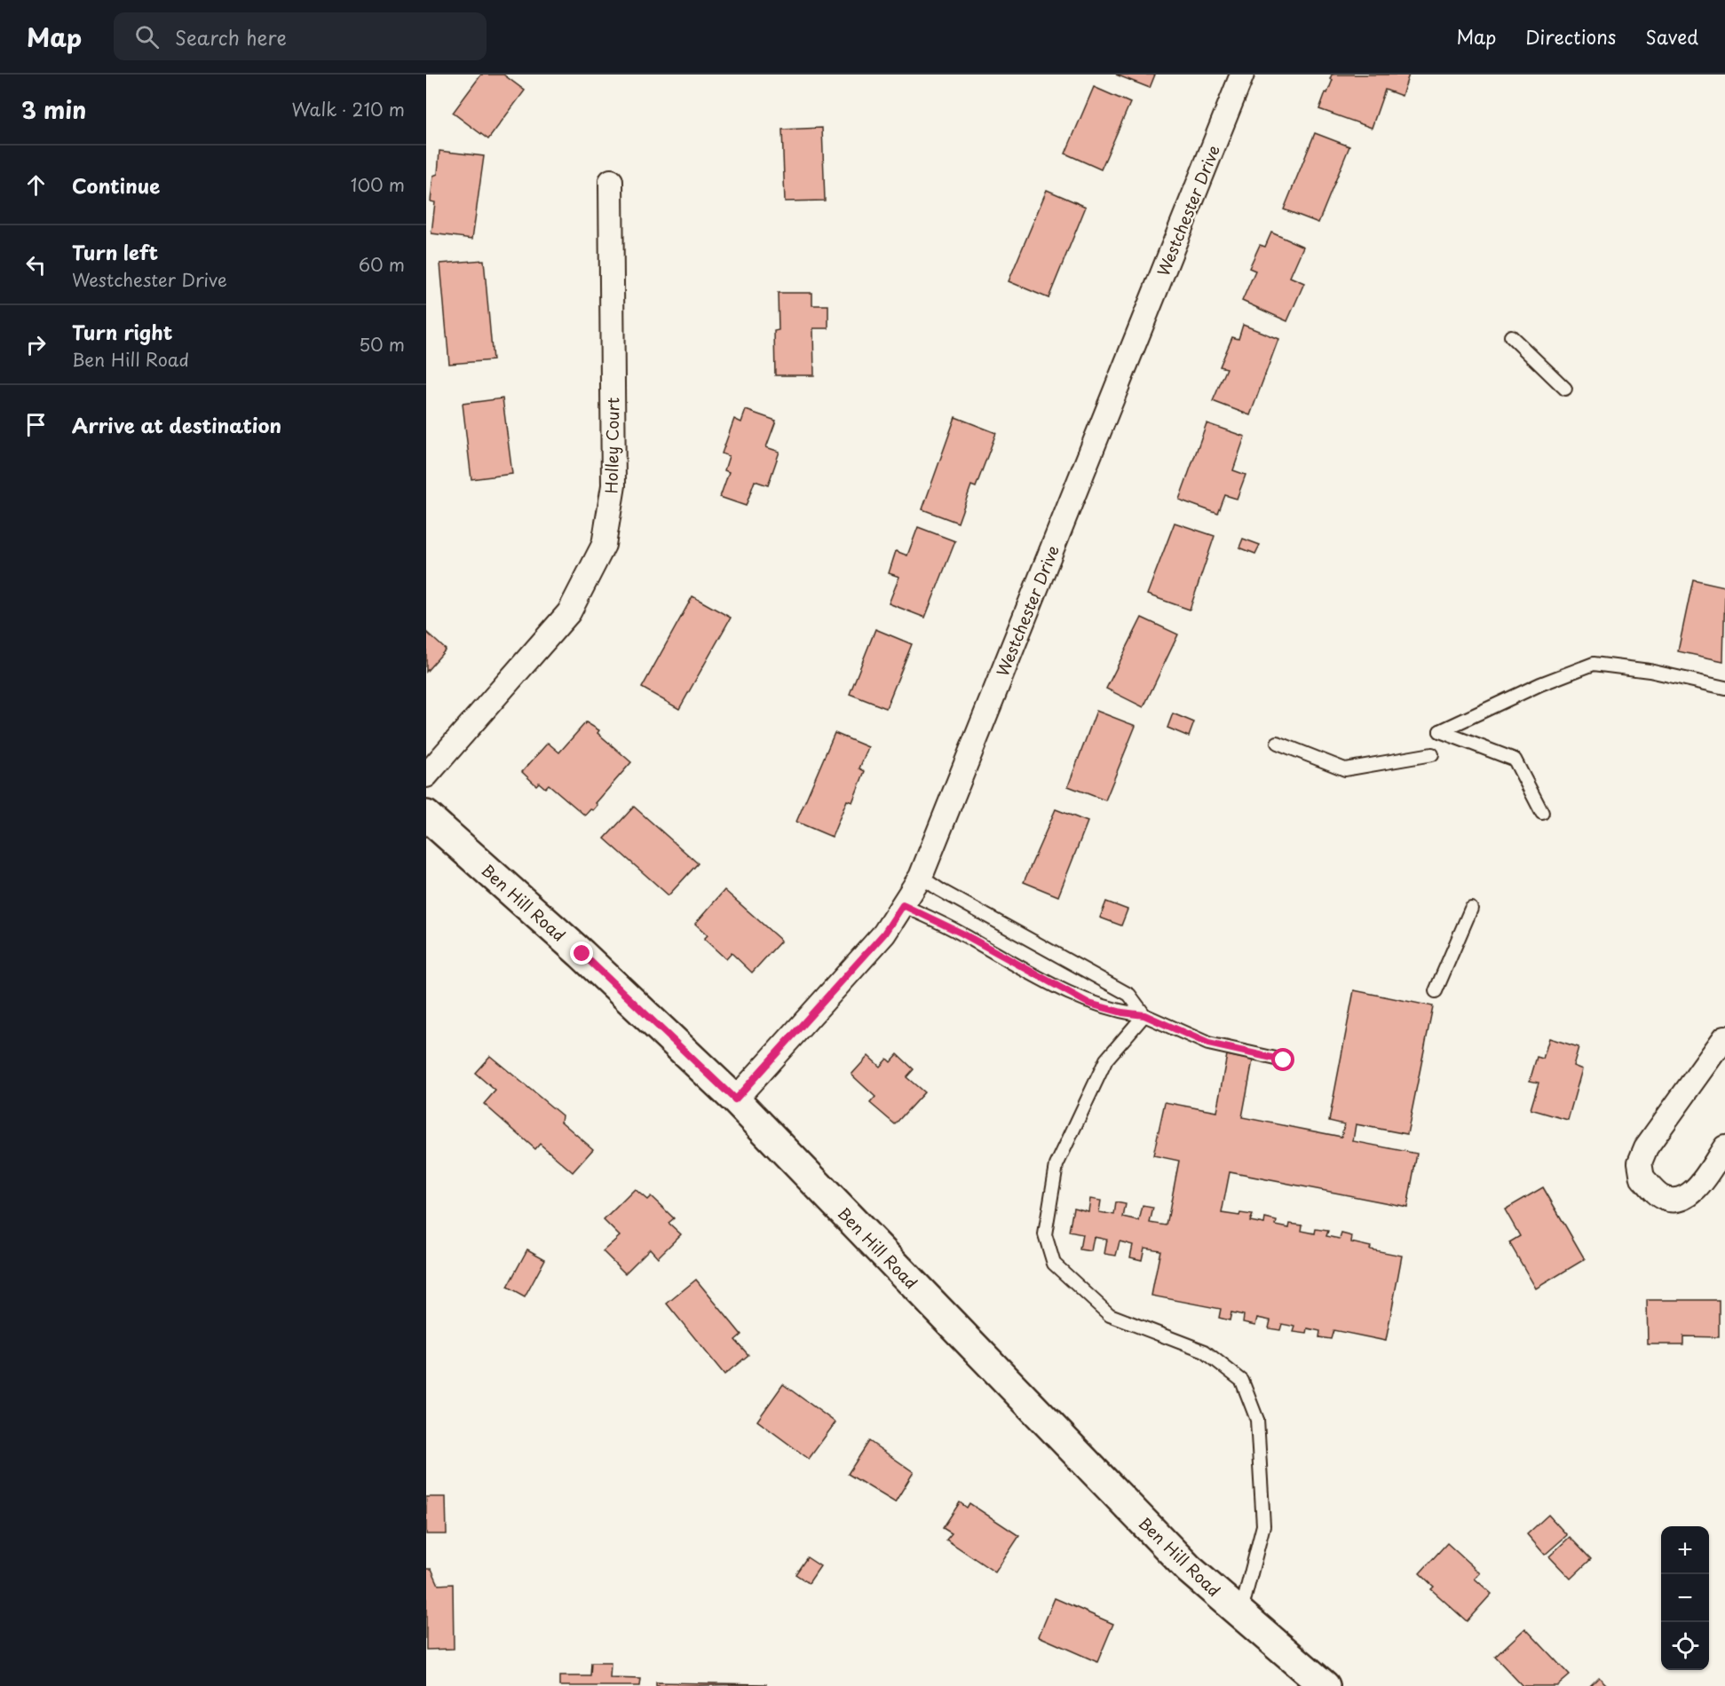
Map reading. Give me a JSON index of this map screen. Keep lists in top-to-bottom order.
{
  "streets": {
    "street": ["Westchester Drive", "Holley Court", "Ben Hill Road"]
  },
  "crossings": [
    ["Westchester Drive", "Ben Hill Road"]
  ],
  "page": {
    "header": "Map",
    "search": "Search here",
    "nav": ["Map", "Directions", "Saved"],
    "heading": ["3 min", "Walk · 210 m"],
    "list": [
      ["Continue", "100 m"],
      ["Turn left", "Westchester Drive", "60 m"],
      ["Turn right", "Ben Hill Road", "50 m"],
      "Arrive at destination"
    ],
    "map_buttons": ["+", "−"]
  }
}
